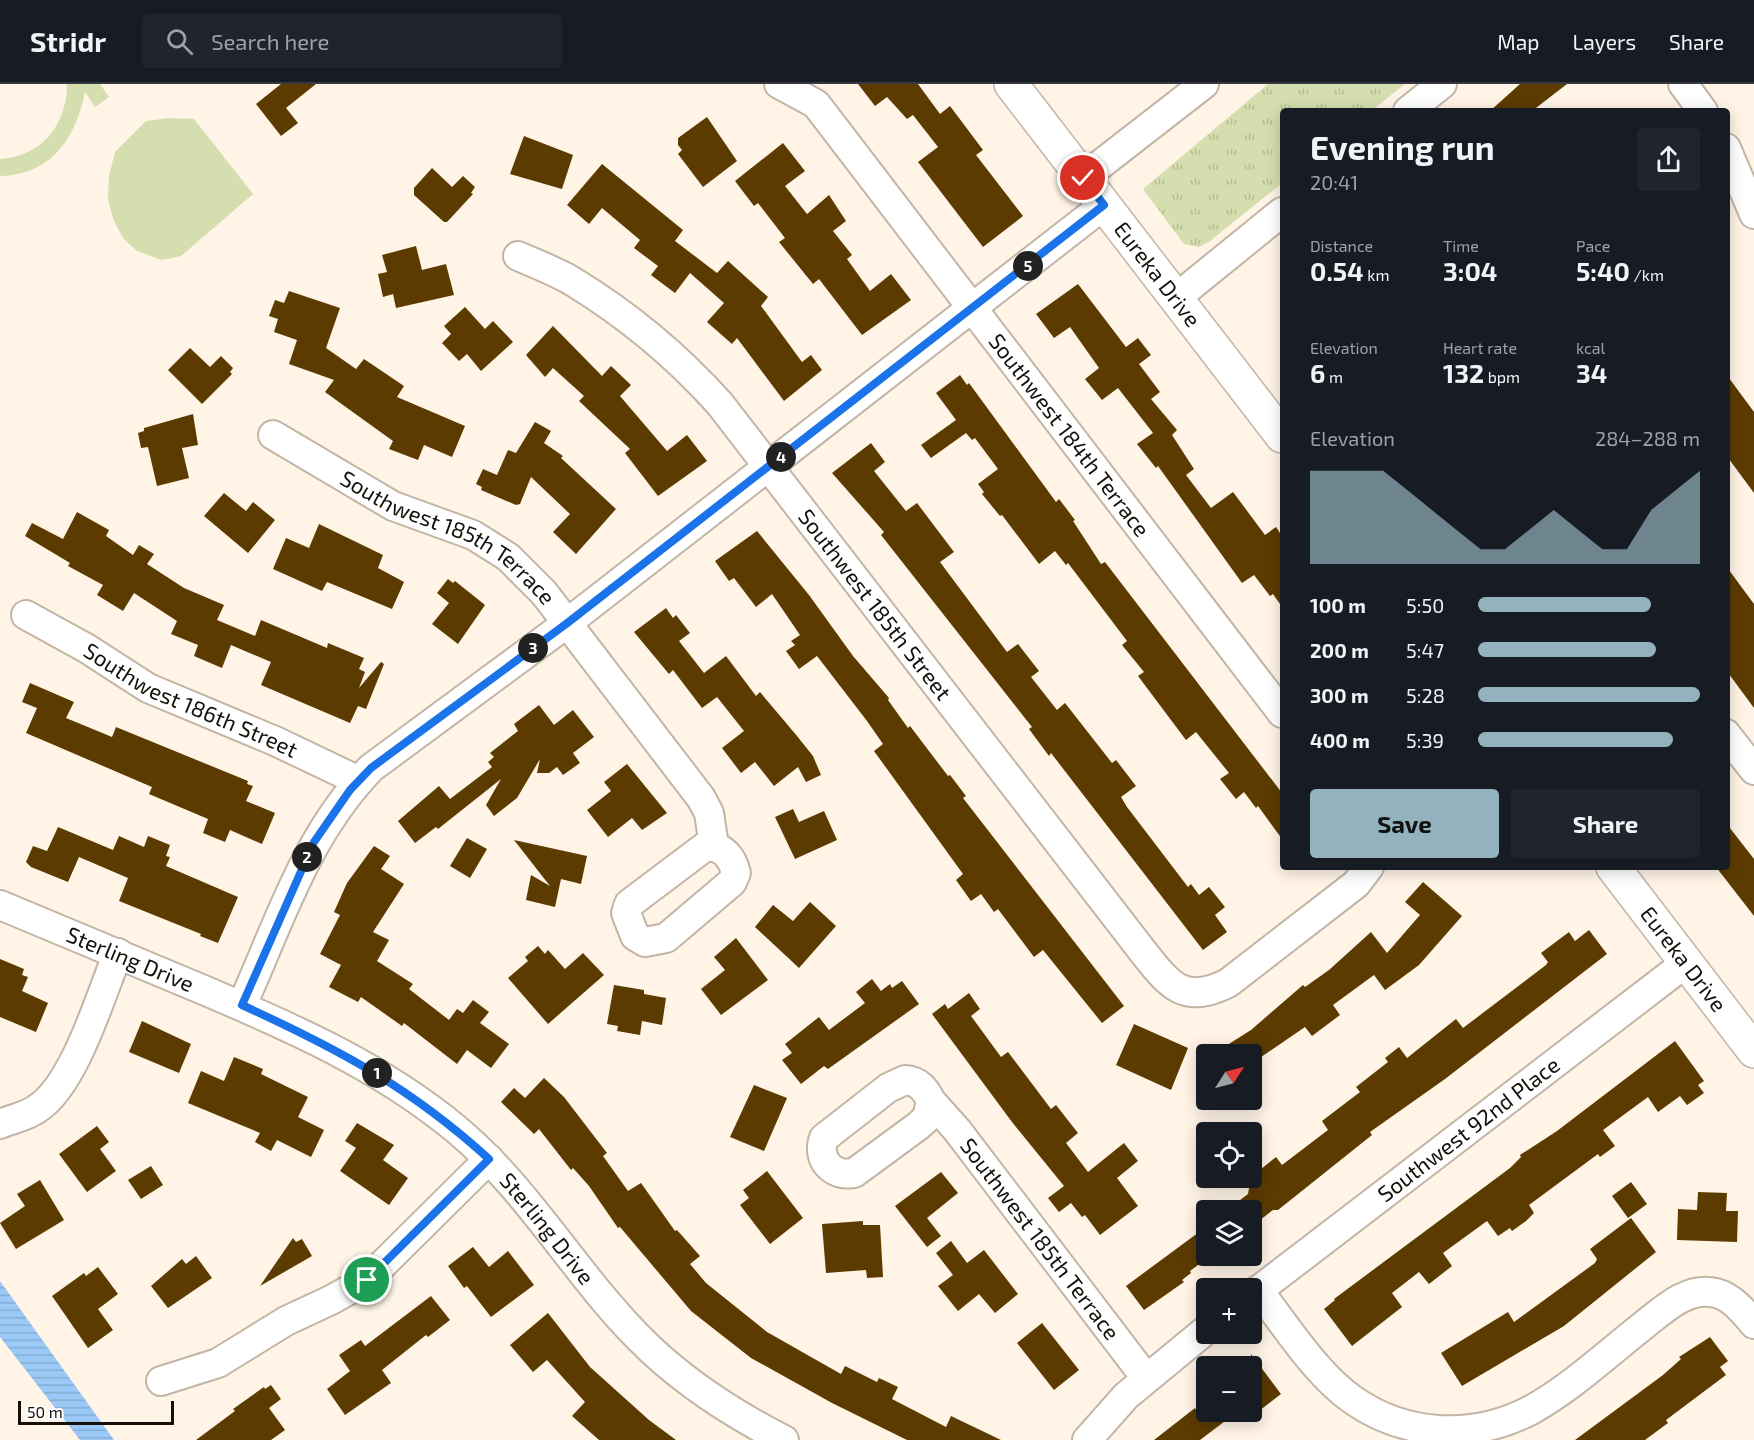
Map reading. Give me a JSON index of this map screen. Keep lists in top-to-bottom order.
{
  "streets": {
    "main road": ["Eureka Drive"],
    "street": [
      "Southwest 184th Terrace",
      "Southwest 185th Terrace",
      "Southwest 185th Street",
      "Southwest 186th Street",
      "Sterling Drive",
      "Southwest 92nd Place"
    ]
  },
  "crossings": [
    ["Eureka Drive", "Southwest 92nd Place"]
  ],
  "scale_bar": "50 m",
  "north": "top right",
  "page": {
    "header": "Stridr",
    "search": "Search here",
    "nav": ["Map", "Layers", "Share"],
    "heading": ["Evening run", "20:41"],
    "stats": [
      ["Distance", "0.54 km"],
      ["Time", "3:04"],
      ["Pace", "5:40 /km"],
      ["Elevation", "6 m"],
      ["Heart rate", "132 bpm"],
      ["kcal", "34"]
    ],
    "pins": [
      "5",
      "4",
      "3",
      "2",
      "1"
    ],
    "chart": ["Elevation", "284–288 m"],
    "list": [
      {
        "name": "100 m",
        "note": "5:50"
      },
      {
        "name": "200 m",
        "note": "5:47"
      },
      {
        "name": "300 m",
        "note": "5:28"
      },
      {
        "name": "400 m",
        "note": "5:39"
      }
    ],
    "buttons": ["Save", "Share"],
    "map_buttons": ["+", "−"],
    "scale": "50 m"
  }
}
